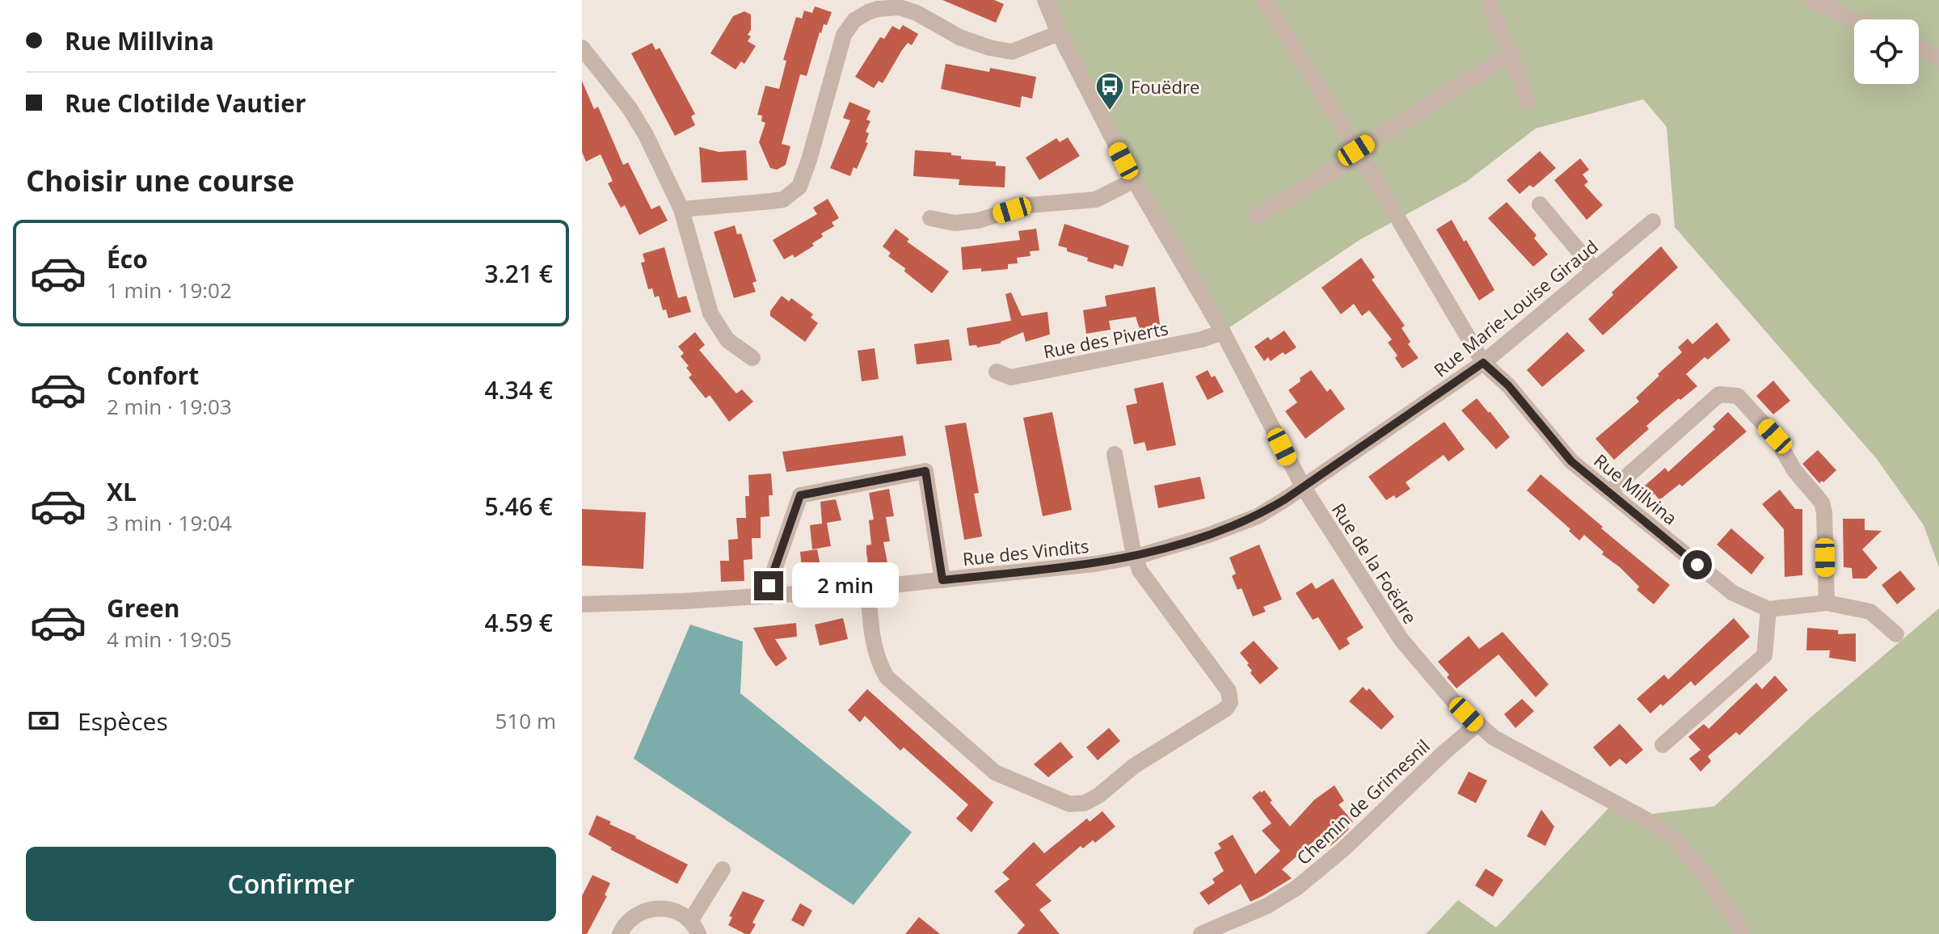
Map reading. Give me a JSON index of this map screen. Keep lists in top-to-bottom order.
{
  "streets": {
    "street": [
      "Rue Marie-Louise Giraud",
      "Rue des Piverts",
      "Rue Millvina",
      "Rue des Vindits",
      "Rue de la Foëdre",
      "Chemin de Grimesnil"
    ]
  },
  "crossings": [
    ["Rue Marie-Louise Giraud", "Rue Millvina"],
    ["Rue Marie-Louise Giraud", "Rue des Vindits"],
    ["Rue Marie-Louise Giraud", "Rue de la Foëdre"],
    ["Rue des Piverts", "Rue de la Foëdre"],
    ["Rue des Vindits", "Rue de la Foëdre"],
    ["Rue de la Foëdre", "Chemin de Grimesnil"]
  ],
  "places": {
    "bus stop": ["Fouëdre"]
  },
  "page": {
    "banner": ["Rue Millvina", "Rue Clotilde Vautier"],
    "heading": "Choisir une course",
    "list": [
      {
        "name": "Éco",
        "note": "1 min · 19:02",
        "value": "3.21 €"
      },
      {
        "name": "Confort",
        "note": "2 min · 19:03",
        "value": "4.34 €"
      },
      {
        "name": "XL",
        "note": "3 min · 19:04",
        "value": "5.46 €"
      },
      {
        "name": "Green",
        "note": "4 min · 19:05",
        "value": "4.59 €"
      }
    ],
    "bubble": "2 min",
    "pay": ["Espèces", "510 m"],
    "buttons": "Confirmer"
  }
}
